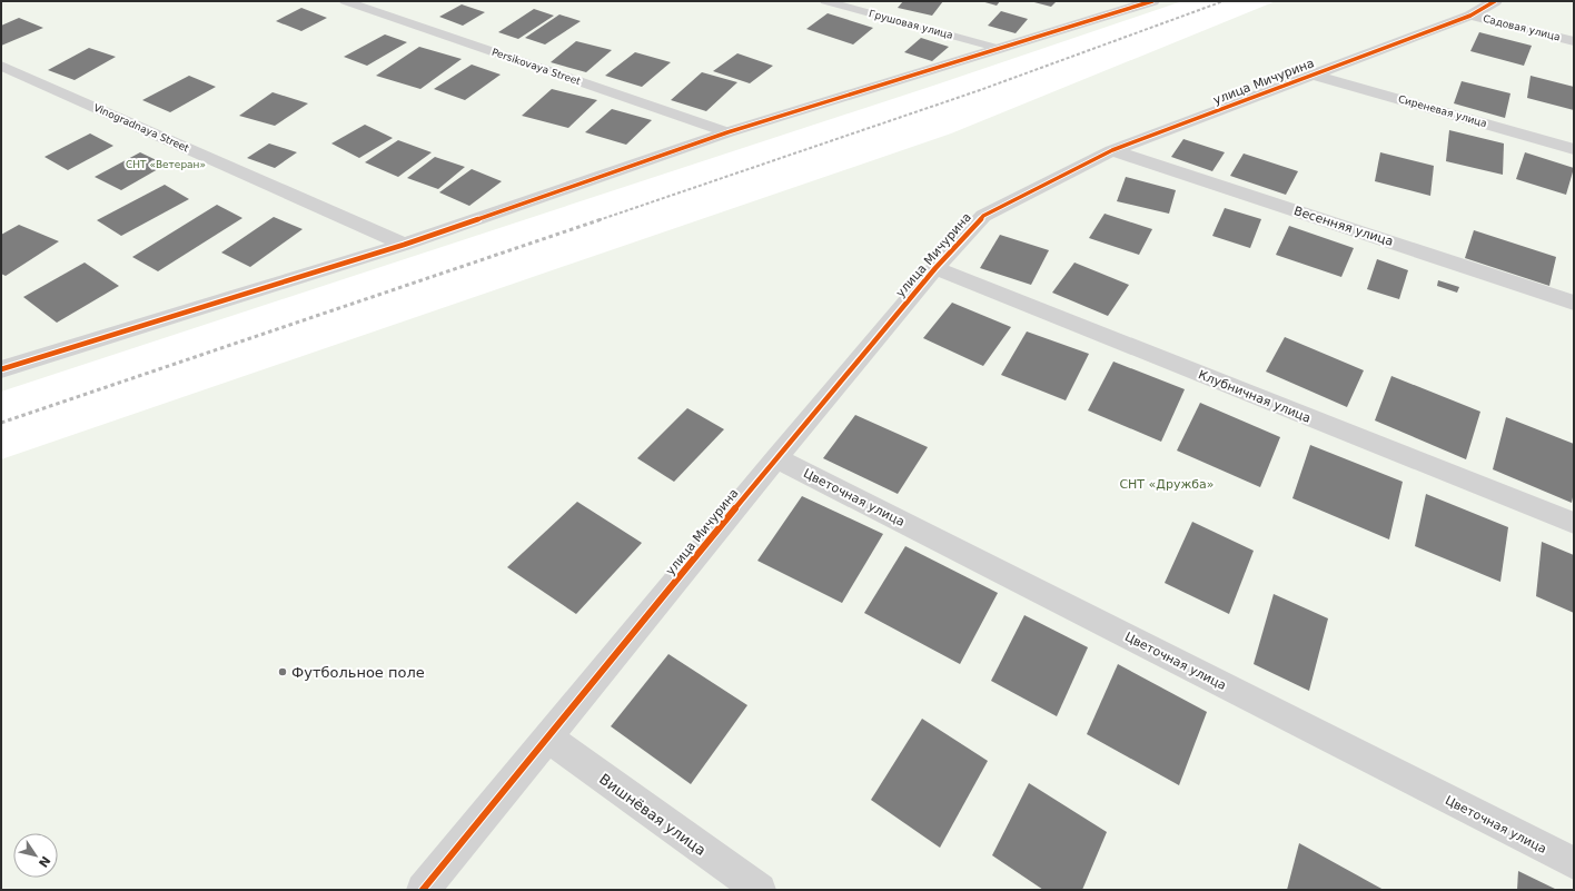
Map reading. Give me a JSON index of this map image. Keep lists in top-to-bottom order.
{
  "streets": {
    "street": [
      "Садовая улица",
      "улица Мичурина",
      "Сиреневая улица",
      "Vinogradnaya Street",
      "Весенняя улица",
      "Клубничная улица",
      "Цветочная улица",
      "Вишнёвая улица"
    ],
    "lane": ["Грушовая улица", "Persikovaya Street"]
  },
  "crossings": [
    ["Садовая улица", "улица Мичурина"],
    ["улица Мичурина", "Сиреневая улица"],
    ["улица Мичурина", "Весенняя улица"],
    ["улица Мичурина", "Клубничная улица"],
    ["улица Мичурина", "Цветочная улица"],
    ["улица Мичурина", "Вишнёвая улица"]
  ],
  "parks": ["СНТ «Ветеран»", "СНТ «Дружба»"],
  "places": ["Футбольное поле"],
  "north": "bottom right"
}
